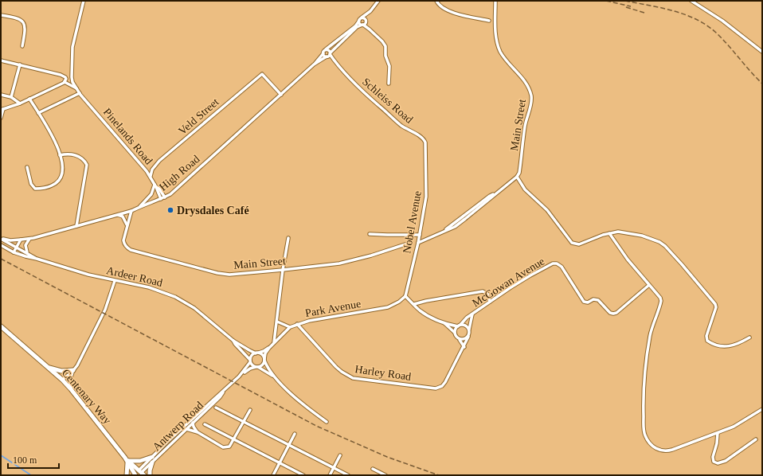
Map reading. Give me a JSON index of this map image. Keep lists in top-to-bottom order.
{
  "streets": {
    "main road": ["Centenary Way"],
    "street": [
      "Schleiss Road",
      "Veld Street",
      "Main Street",
      "Pinelands Road",
      "High Road",
      "Nobel Avenue",
      "Ardeer Road",
      "McGowan Avenue",
      "Park Avenue",
      "Harley Road",
      "Antwerp Road"
    ]
  },
  "crossings": [
    ["Schleiss Road", "High Road"],
    ["Schleiss Road", "Nobel Avenue"],
    ["Veld Street", "Pinelands Road"],
    ["Veld Street", "High Road"],
    ["Pinelands Road", "High Road"],
    ["High Road", "Ardeer Road"],
    ["Nobel Avenue", "Park Avenue"],
    ["Ardeer Road", "Park Avenue"],
    ["Ardeer Road", "Antwerp Road"],
    ["McGowan Avenue", "Harley Road"],
    ["Park Avenue", "Harley Road"],
    ["Park Avenue", "Antwerp Road"],
    ["Centenary Way", "Antwerp Road"]
  ],
  "places": ["Drysdales Café"],
  "scale_bar": "100 m"
}
